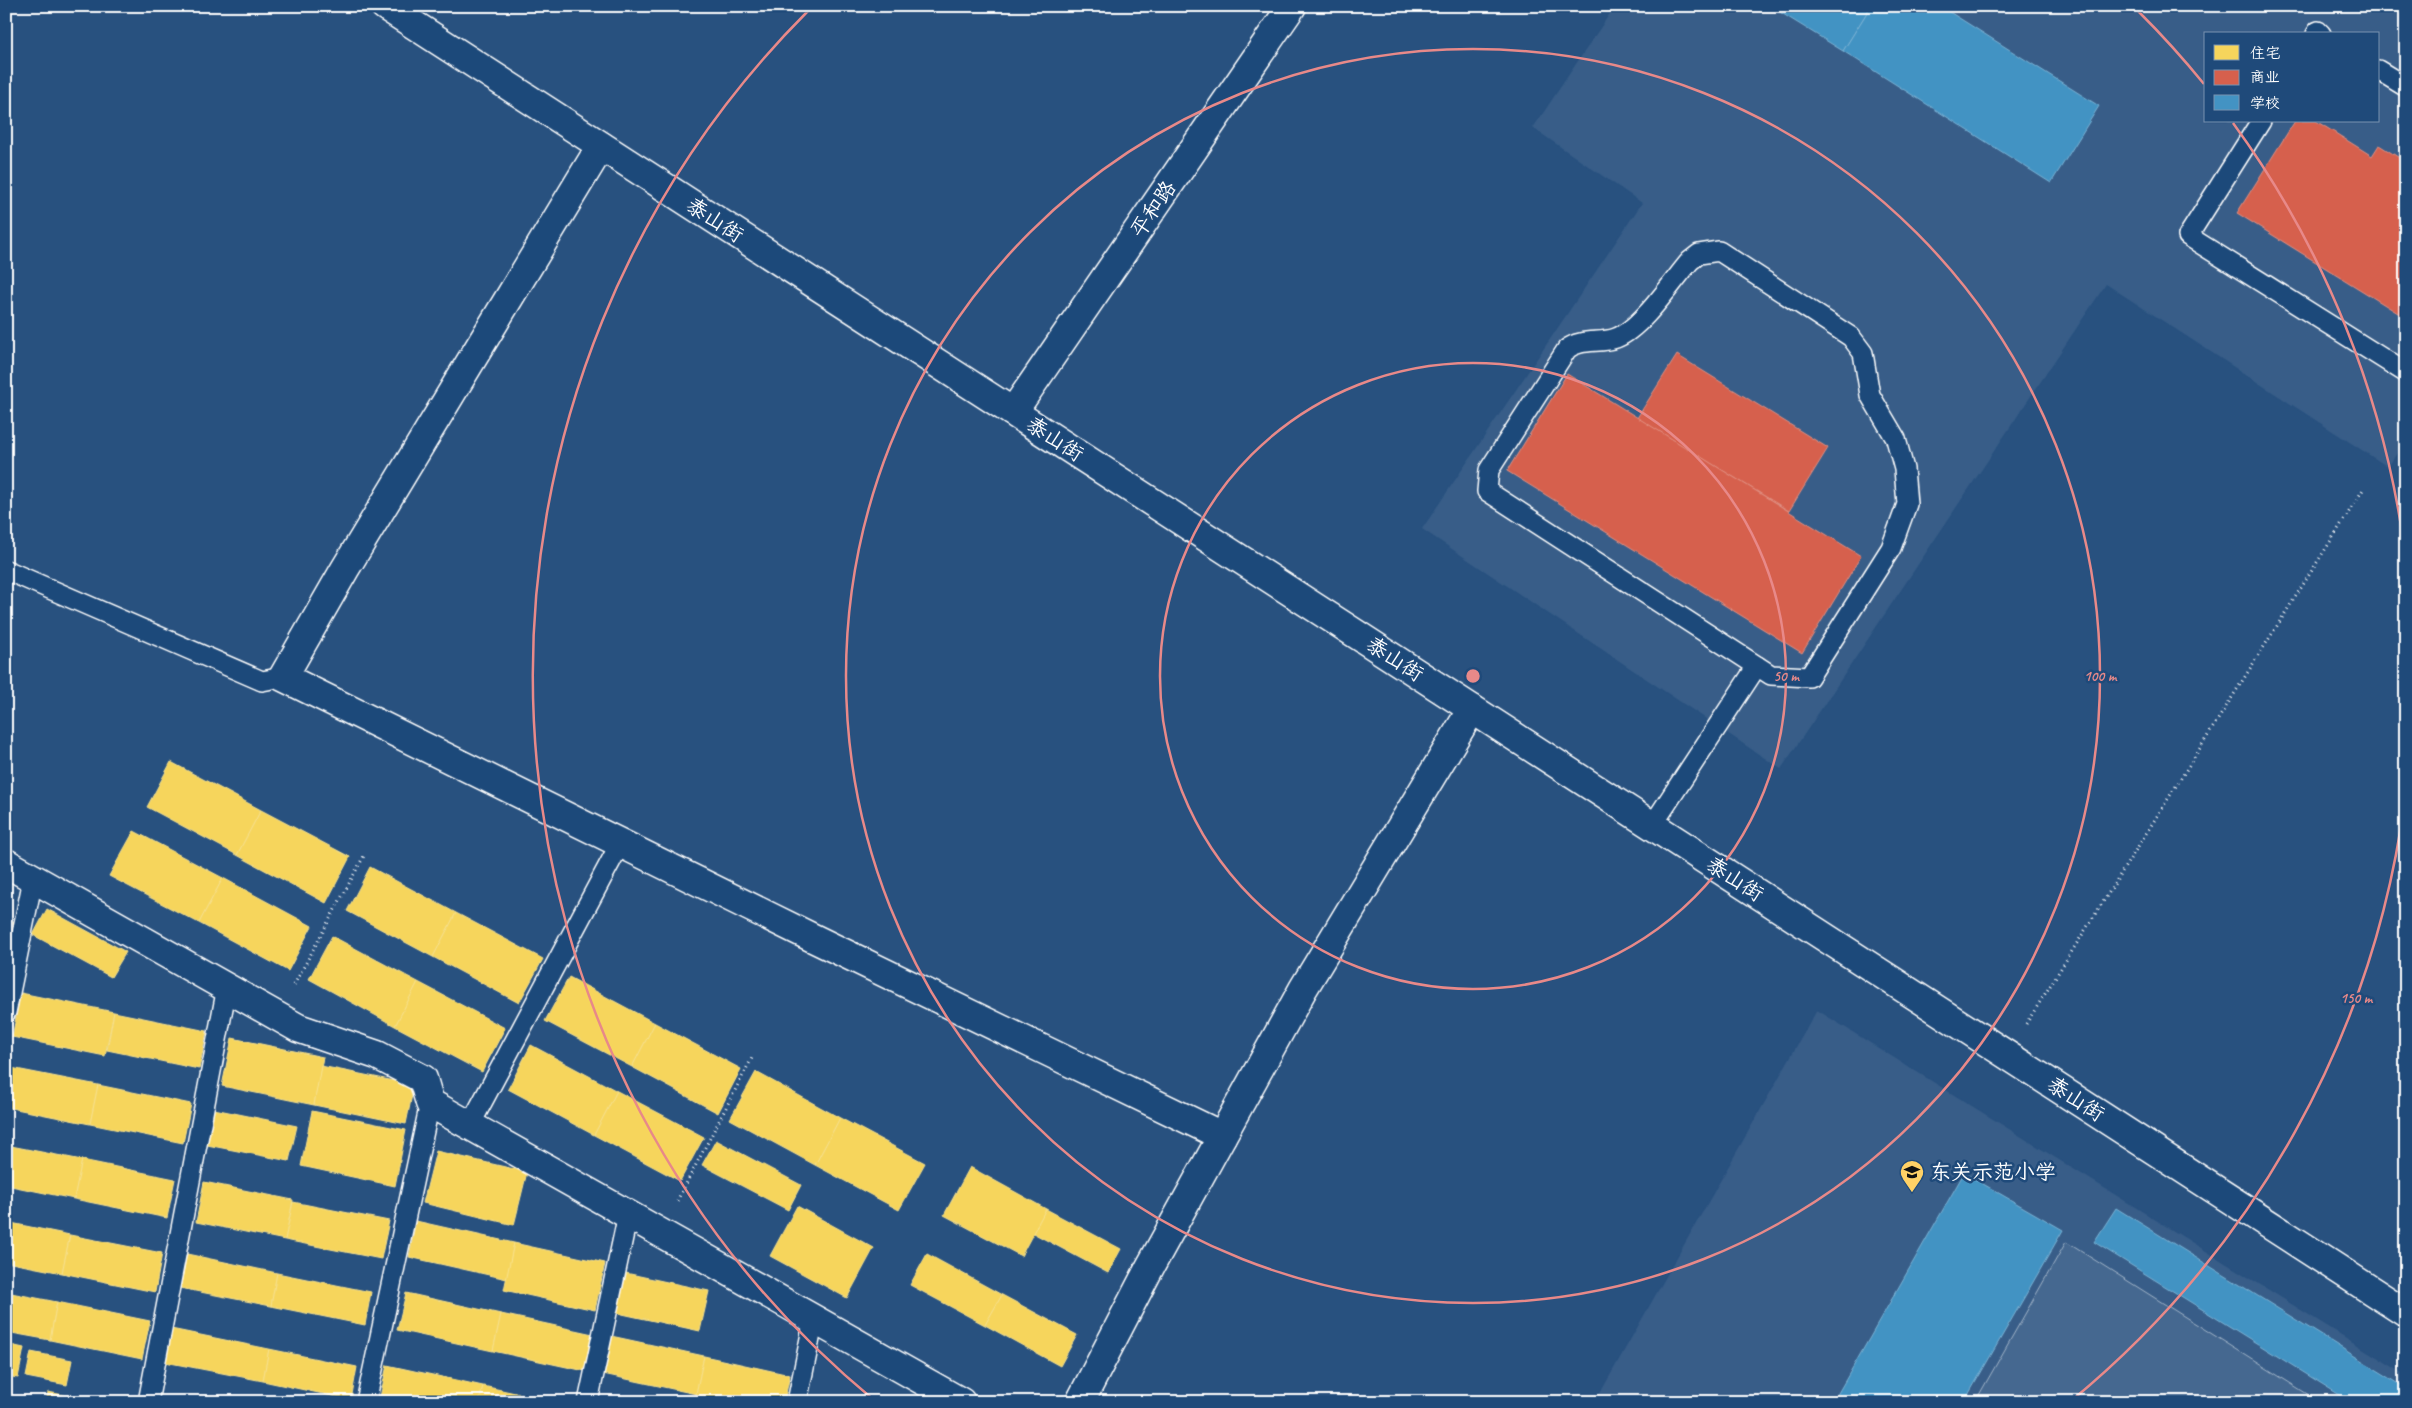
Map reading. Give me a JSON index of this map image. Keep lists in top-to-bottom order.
{
  "streets": {
    "street": ["平和路", "泰山街"]
  },
  "crossings": [
    ["平和路", "泰山街"]
  ],
  "places": {
    "school or university": ["东关示范小学"]
  },
  "legend": ["住宅", "商业", "学校"],
  "rings": ["50 m", "100 m", "150 m"]
}
